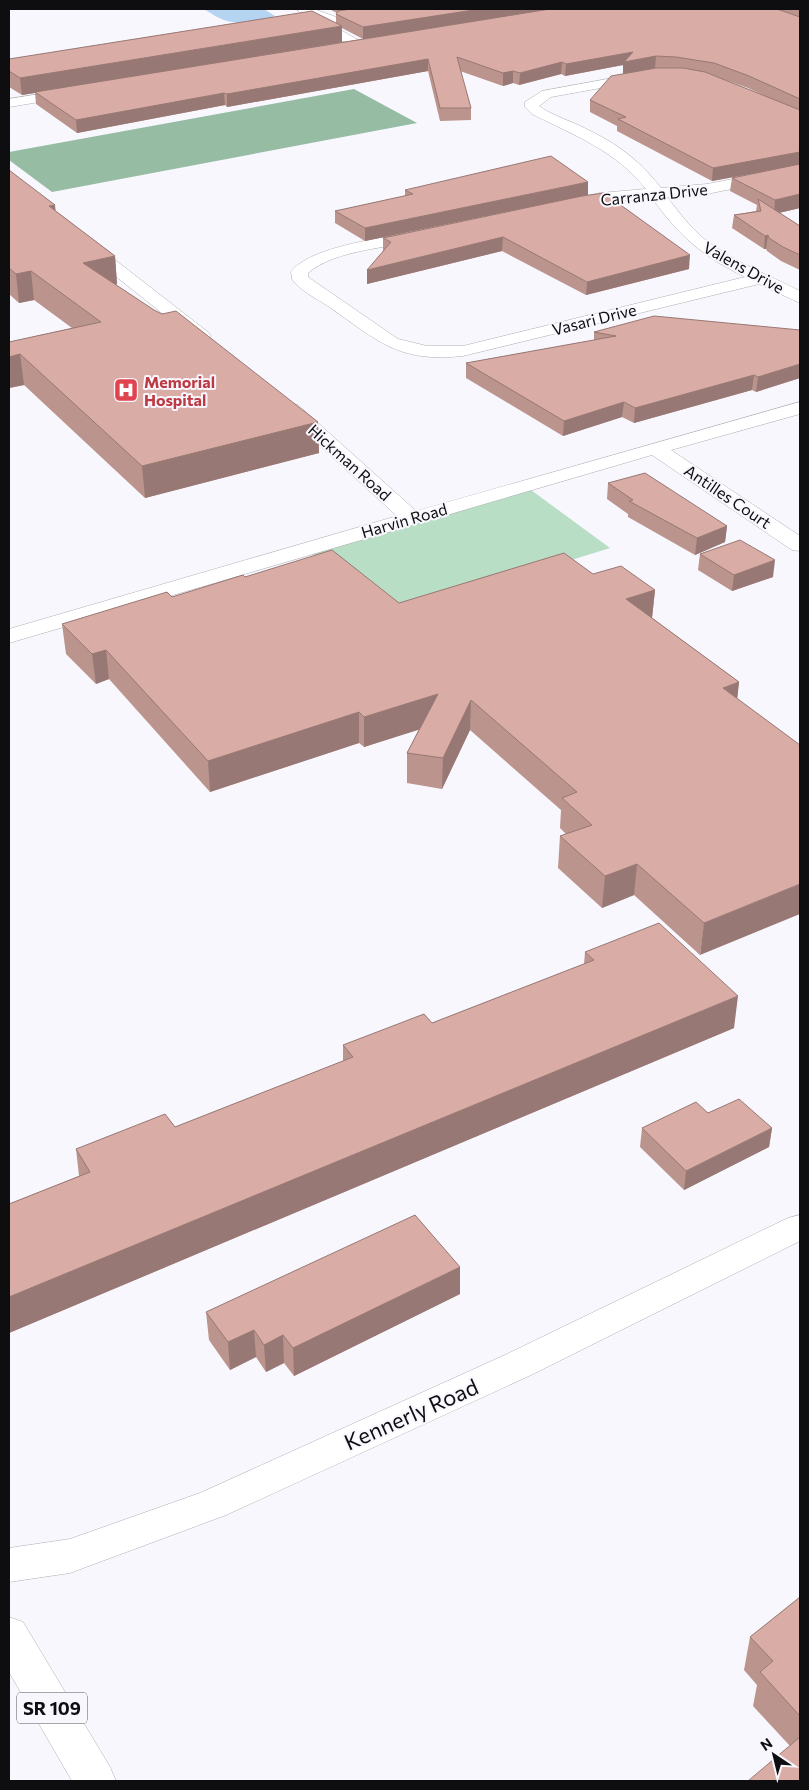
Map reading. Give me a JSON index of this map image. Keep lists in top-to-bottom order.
{
  "streets": {
    "street": [
      "Carranza Drive",
      "Valens Drive",
      "Vasari Drive",
      "Hickman Road",
      "Antilles Court",
      "Harvin Road",
      "Kennerly Road",
      "SR 109"
    ]
  },
  "crossings": [
    ["Carranza Drive", "Valens Drive"],
    ["Valens Drive", "Vasari Drive"],
    ["Hickman Road", "Harvin Road"],
    ["Antilles Court", "Harvin Road"]
  ],
  "places": {
    "hospital": ["Memorial Hospital"]
  },
  "north": "top left"
}
